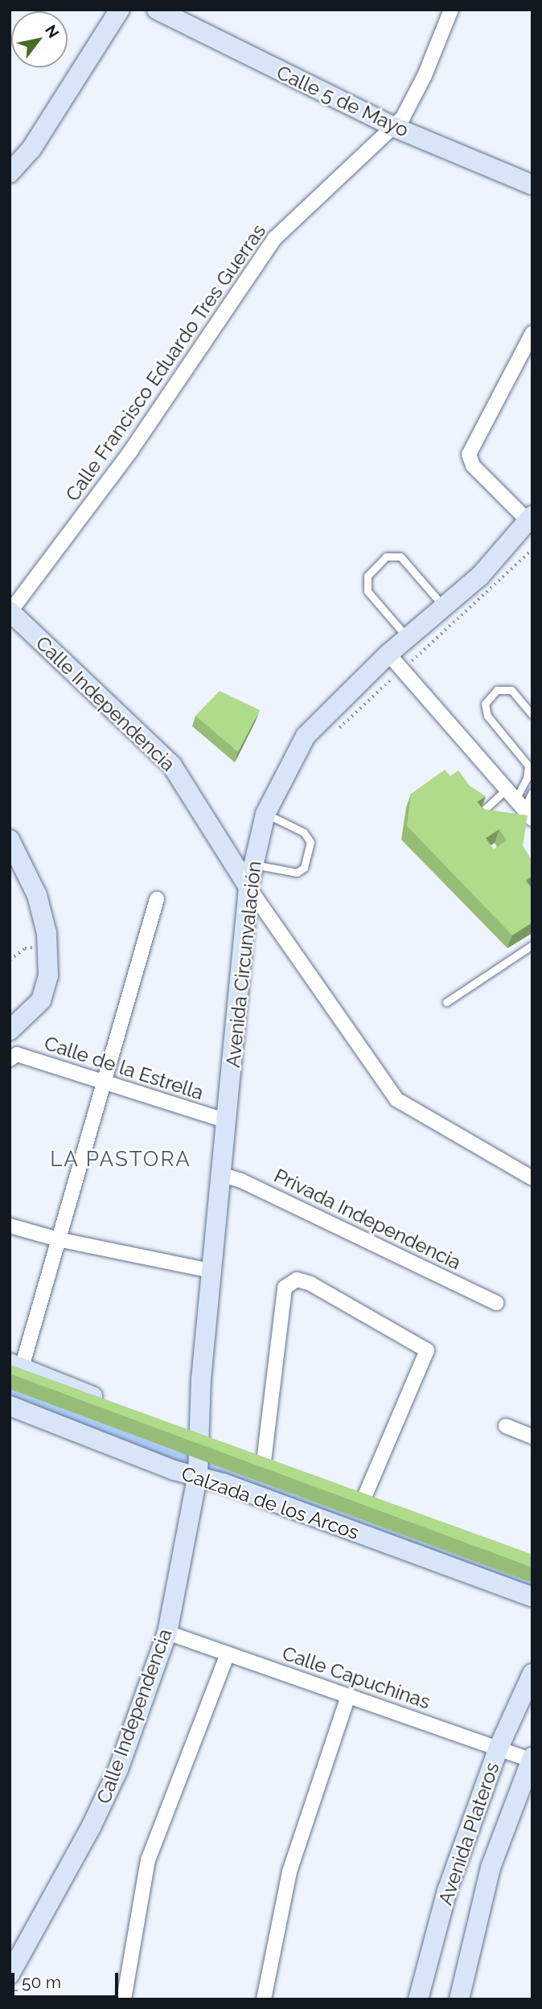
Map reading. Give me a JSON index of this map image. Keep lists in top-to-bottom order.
{
  "streets": {
    "street": [
      "Calle 5 de Mayo",
      "Calle Francisco Eduardo Tres Guerras",
      "Calle Independencia",
      "Avenida Circunvalación",
      "Calle de la Estrella",
      "Privada Independencia",
      "Calzada de los Arcos",
      "Calle Capuchinas",
      "Avenida Plateros"
    ]
  },
  "crossings": [
    ["Calle 5 de Mayo", "Calle Francisco Eduardo Tres Guerras"],
    ["Calle Francisco Eduardo Tres Guerras", "Calle Independencia"],
    ["Calle Independencia", "Avenida Circunvalación"],
    ["Calle Independencia", "Calzada de los Arcos"],
    ["Calle Independencia", "Calle Capuchinas"],
    ["Avenida Circunvalación", "Calle de la Estrella"],
    ["Avenida Circunvalación", "Privada Independencia"],
    ["Avenida Circunvalación", "Calzada de los Arcos"],
    ["Calle Capuchinas", "Avenida Plateros"]
  ],
  "districts": ["LA PASTORA"],
  "scale_bar": "50 m",
  "north": "top right"
}
